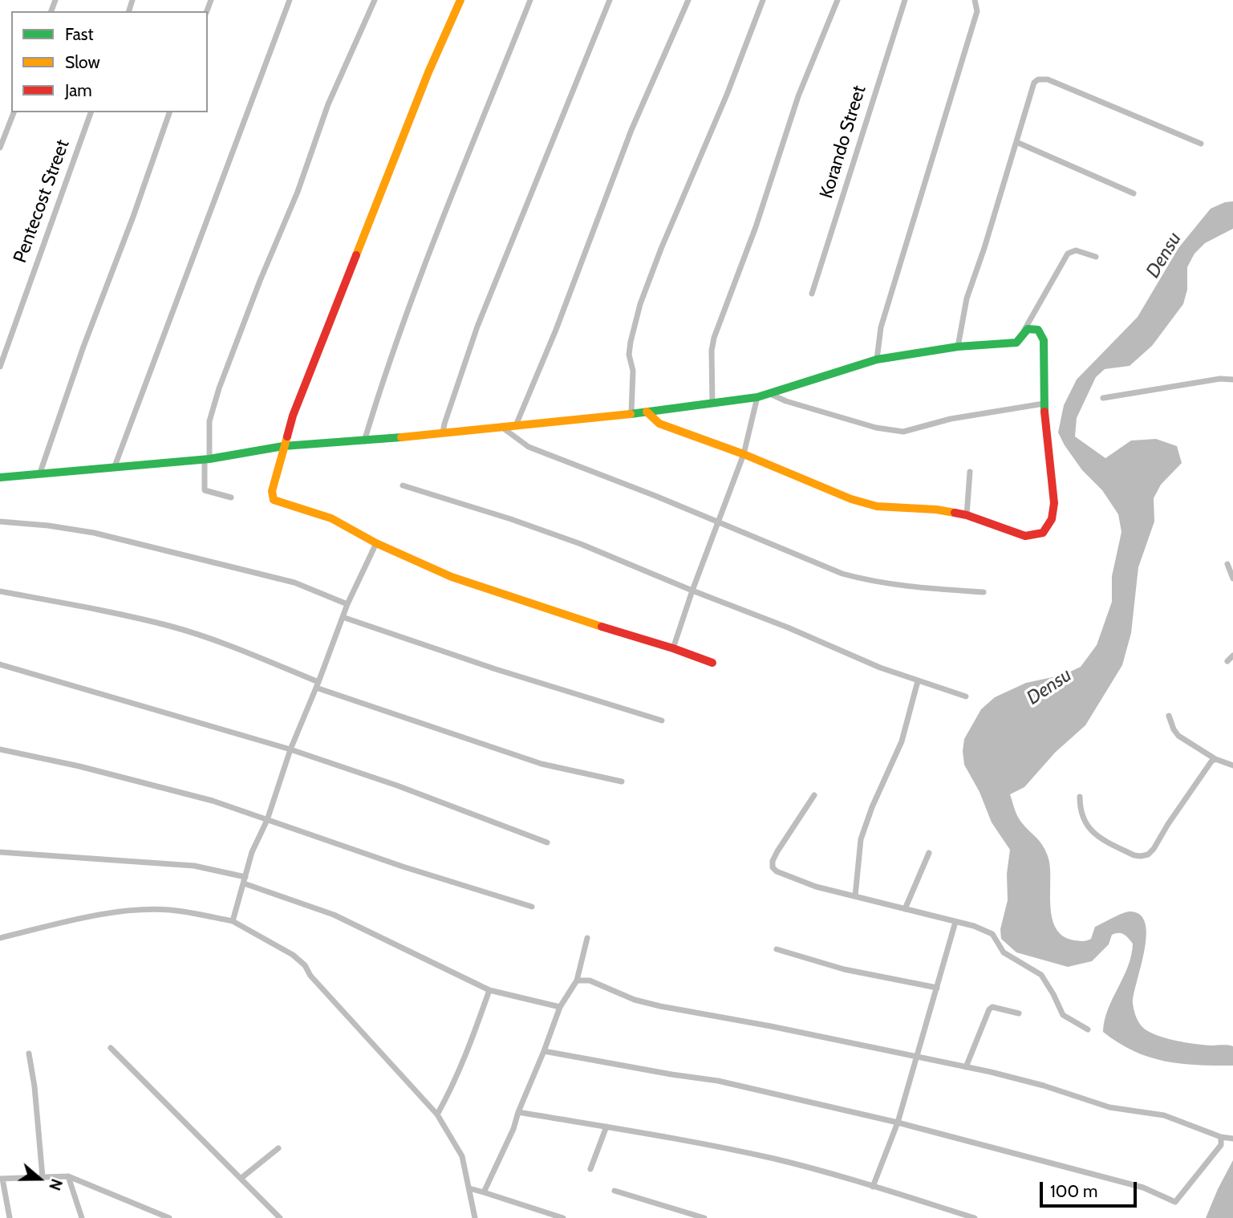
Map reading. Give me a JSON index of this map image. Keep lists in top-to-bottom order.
{
  "streets": {
    "street": ["Korando Street", "Pentecost Street"]
  },
  "water": ["Densu"],
  "legend": ["Fast", "Slow", "Jam"],
  "scale_bar": "100 m",
  "north": "right"
}
